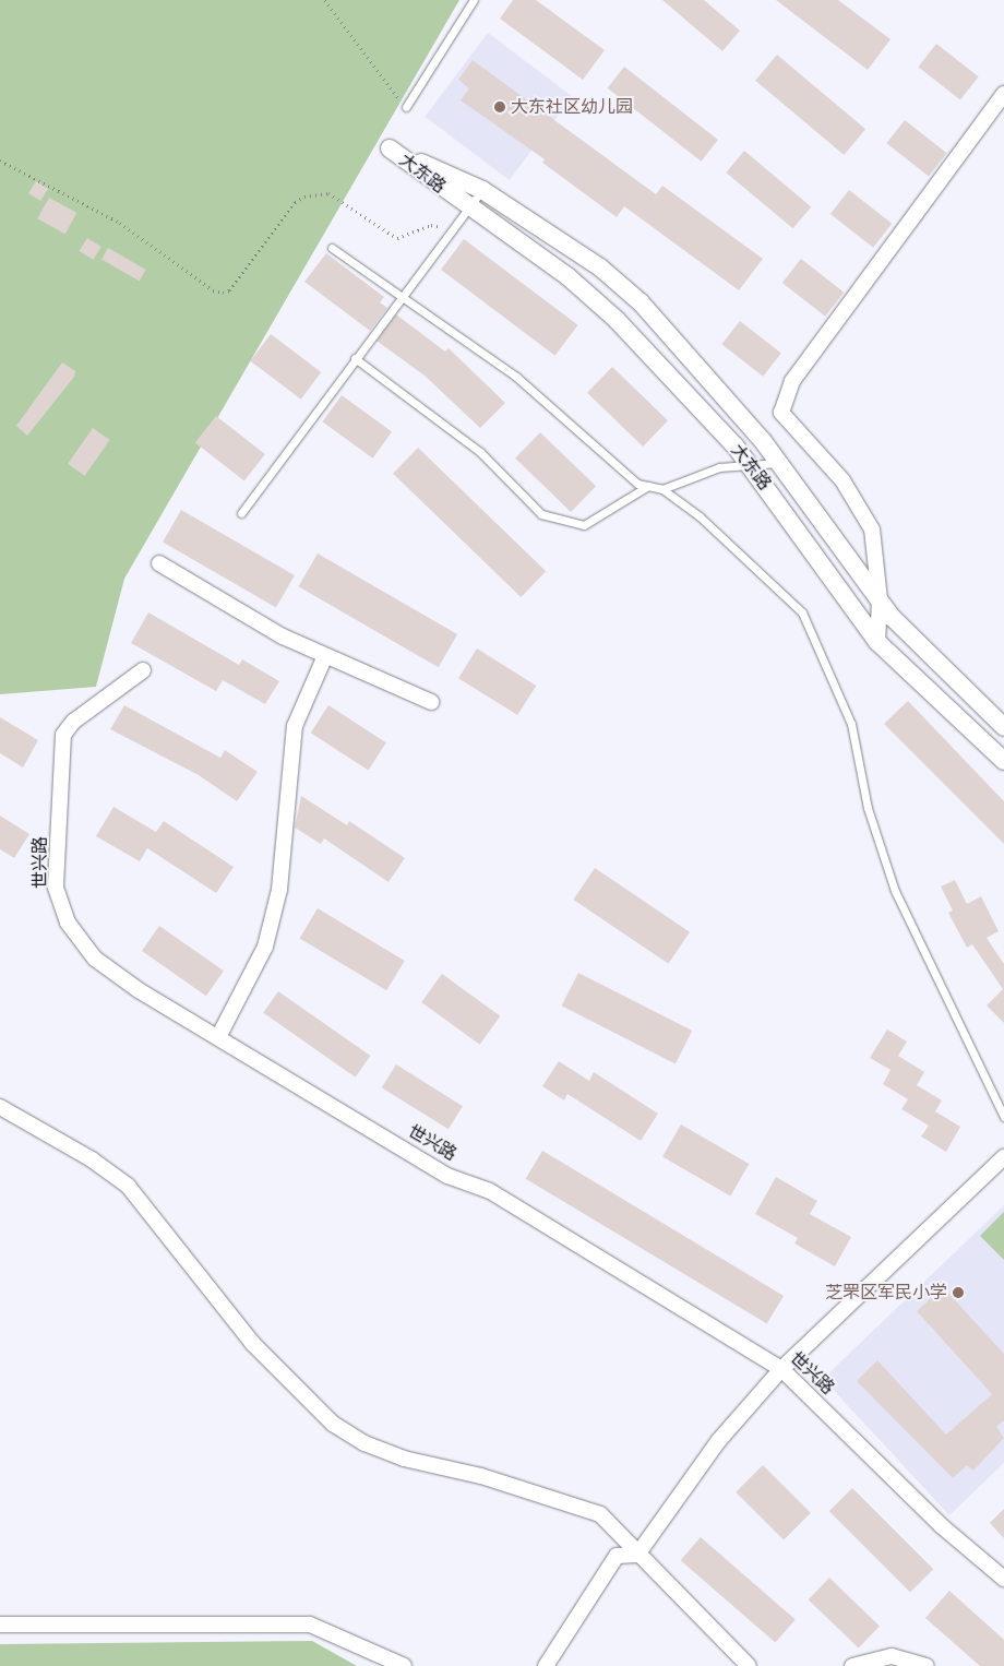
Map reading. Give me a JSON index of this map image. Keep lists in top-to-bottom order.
{
  "streets": {
    "street": ["大东路", "世兴路"]
  },
  "places": ["大东社区幼儿园", "芝罘区军民小学"]
}
